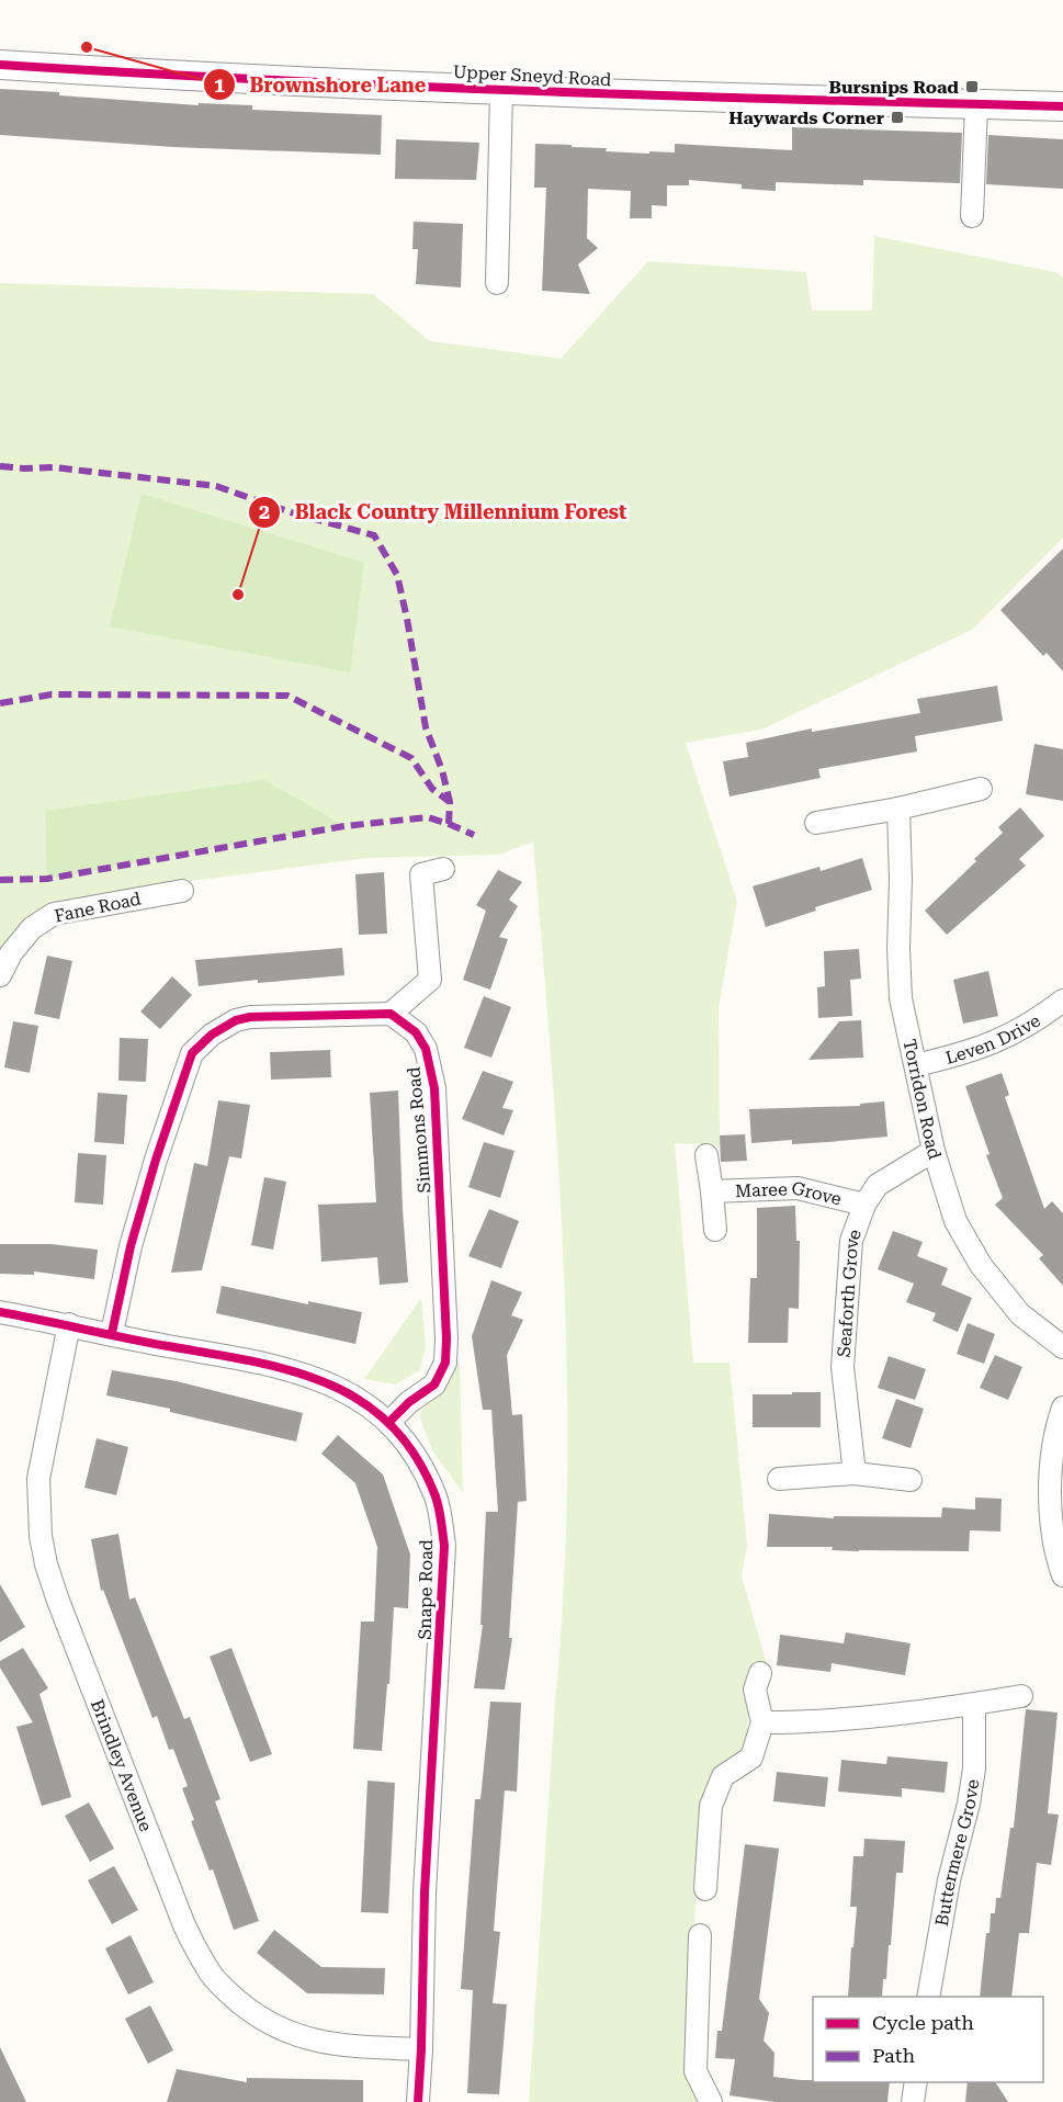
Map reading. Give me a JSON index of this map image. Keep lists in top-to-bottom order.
{
  "streets": {
    "street": [
      "Upper Sneyd Road",
      "Fane Road",
      "Leven Drive",
      "Torridon Road",
      "Simmons Road",
      "Maree Grove",
      "Seaforth Grove",
      "Snape Road",
      "Brindley Avenue",
      "Buttermere Grove"
    ]
  },
  "crossings": [
    ["Leven Drive", "Torridon Road"],
    ["Torridon Road", "Seaforth Grove"],
    ["Simmons Road", "Snape Road"],
    ["Maree Grove", "Seaforth Grove"],
    ["Snape Road", "Brindley Avenue"]
  ],
  "places": {
    "other": ["Brownshore Lane", "Black Country Millennium Forest"],
    "transit": ["Bursnips Road", "Haywards Corner"]
  },
  "legend": ["Cycle path", "Path"]
}
